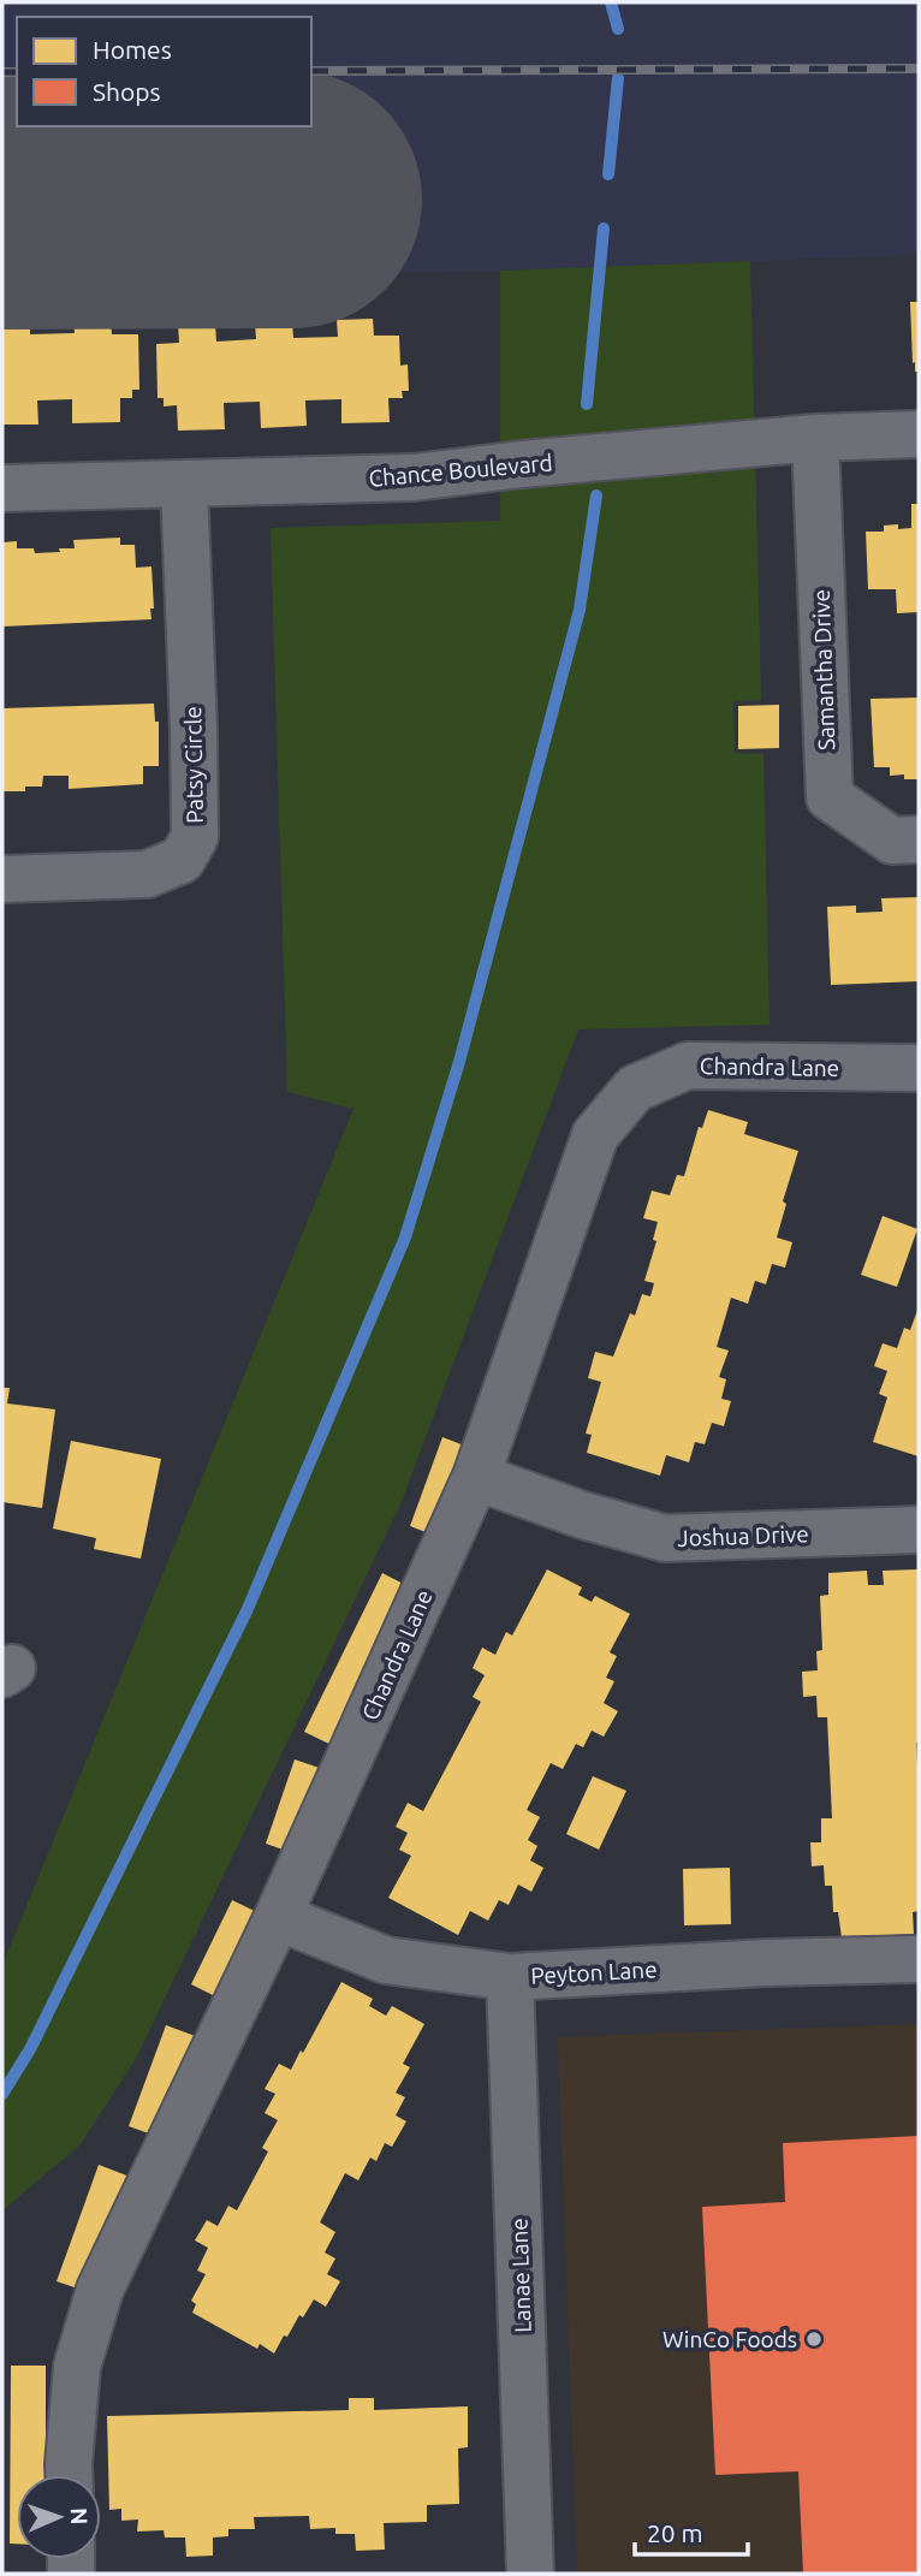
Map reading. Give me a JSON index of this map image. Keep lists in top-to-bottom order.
{
  "streets": {
    "street": [
      "Chance Boulevard",
      "Samantha Drive",
      "Patsy Circle",
      "Chandra Lane",
      "Joshua Drive",
      "Peyton Lane",
      "Lanae Lane"
    ]
  },
  "crossings": [
    ["Chance Boulevard", "Samantha Drive"],
    ["Chance Boulevard", "Patsy Circle"],
    ["Chandra Lane", "Joshua Drive"],
    ["Chandra Lane", "Peyton Lane"],
    ["Peyton Lane", "Lanae Lane"]
  ],
  "places": ["WinCo Foods"],
  "legend": ["Homes", "Shops"],
  "scale_bar": "20 m",
  "north": "right"
}
